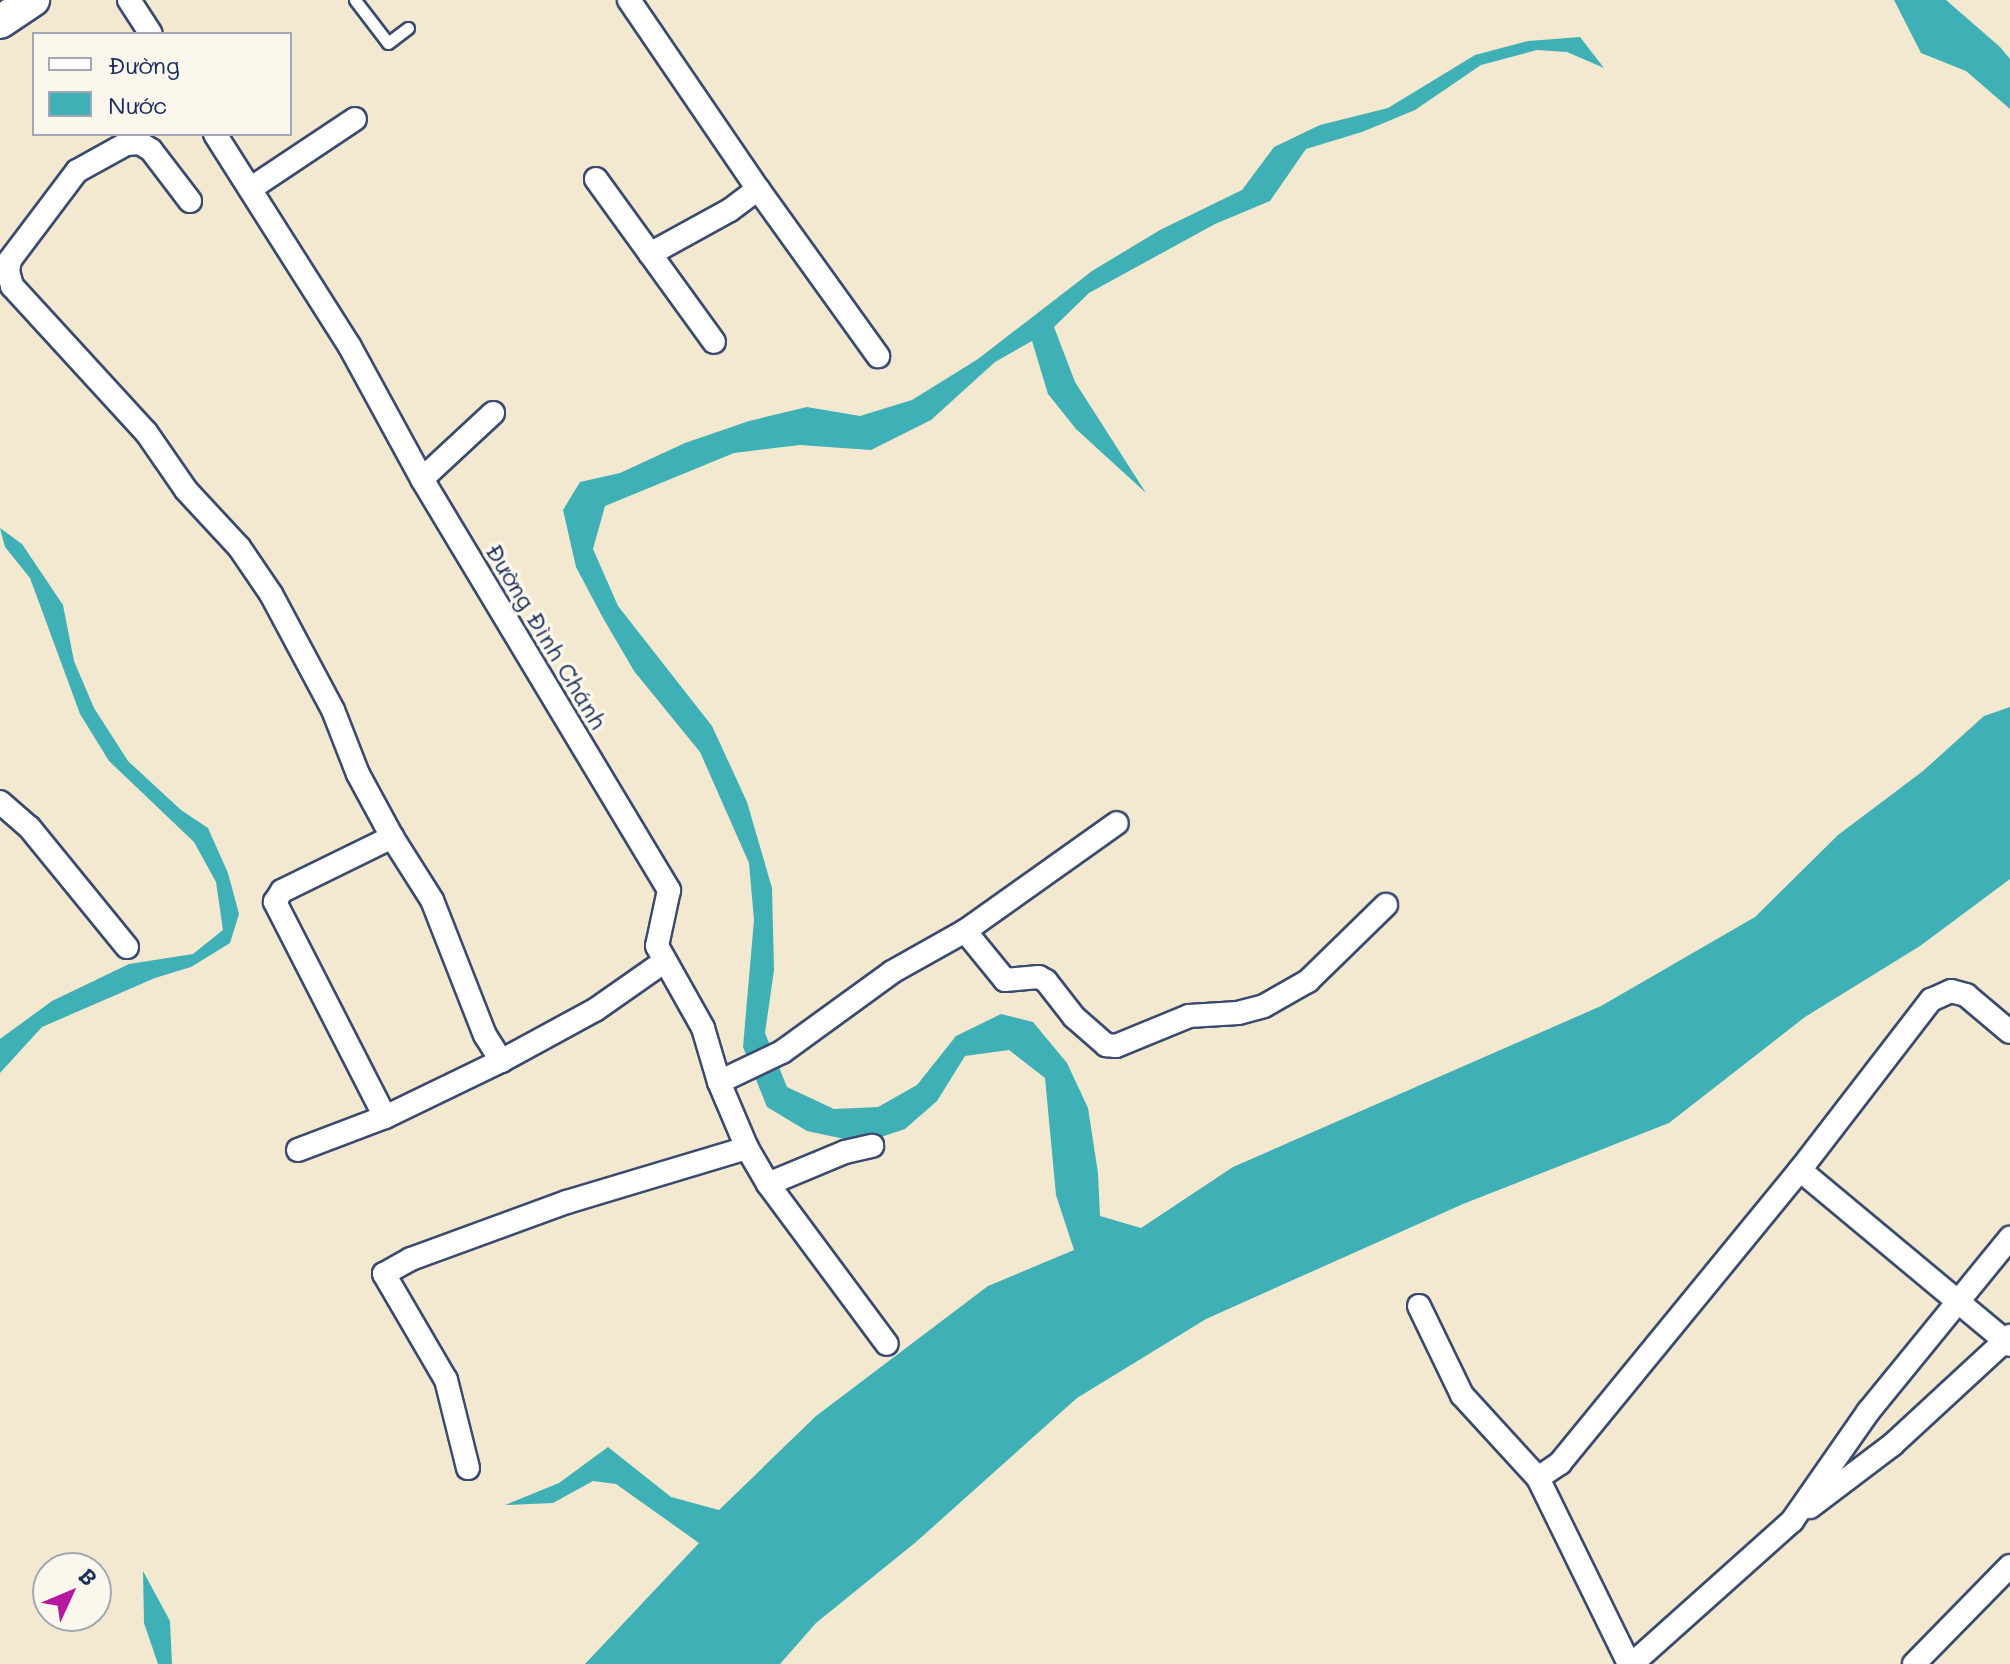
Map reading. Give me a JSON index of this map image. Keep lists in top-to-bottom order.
{
  "streets": {
    "street": ["Đường Đình Chánh"]
  },
  "legend": ["Đường", "Nước"],
  "north": "top right"
}
